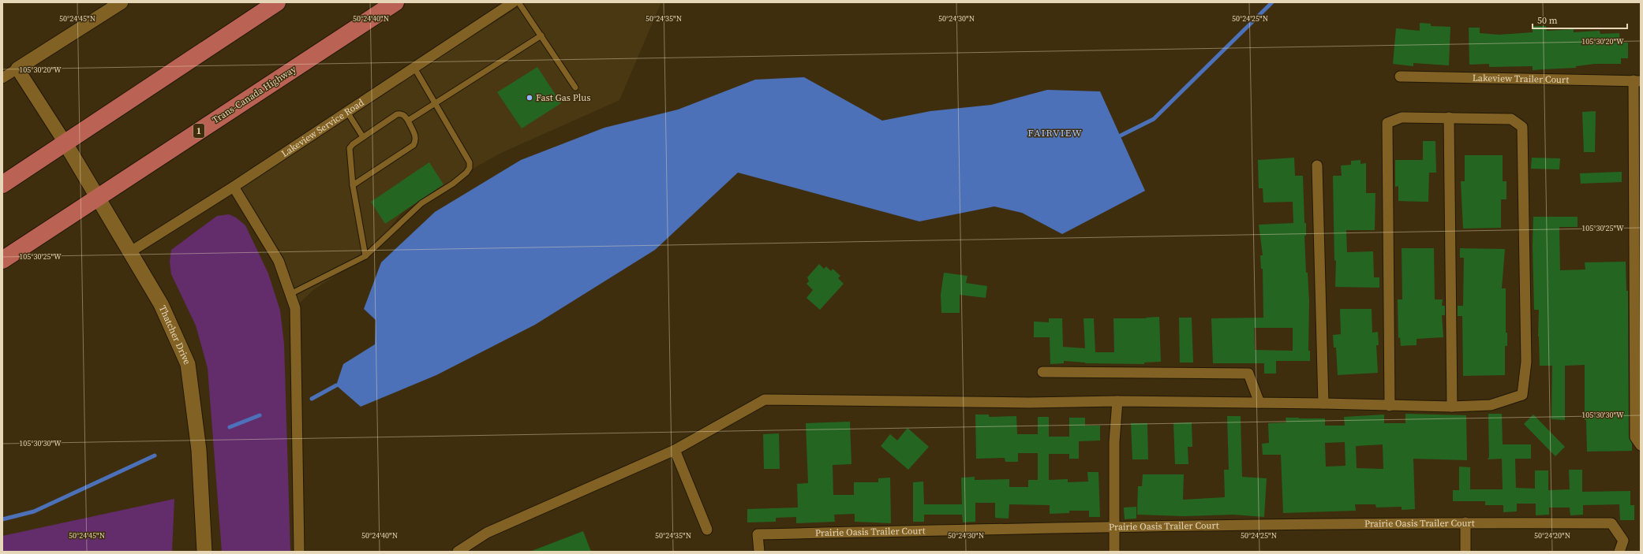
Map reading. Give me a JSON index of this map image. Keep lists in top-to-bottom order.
{
  "streets": {
    "highway": ["Trans-Canada Highway", "1"],
    "main road": ["Thatcher Drive"],
    "street": ["Lakeview Trailer Court", "Lakeview Service Road", "Prairie Oasis Trailer Court"]
  },
  "crossings": [
    ["Trans-Canada Highway", "Thatcher Drive"],
    ["Lakeview Service Road", "Thatcher Drive"]
  ],
  "districts": ["FAIRVIEW"],
  "places": ["Fast Gas Plus"],
  "scale_bar": "50 m",
  "coordinates": [
    "50°24'45\"N",
    "50°24'40\"N",
    "50°24'35\"N",
    "50°24'30\"N",
    "50°24'25\"N",
    "105°30'20\"W",
    "105°30'25\"W",
    "105°30'30\"W",
    "50°24'20\"N"
  ]
}
